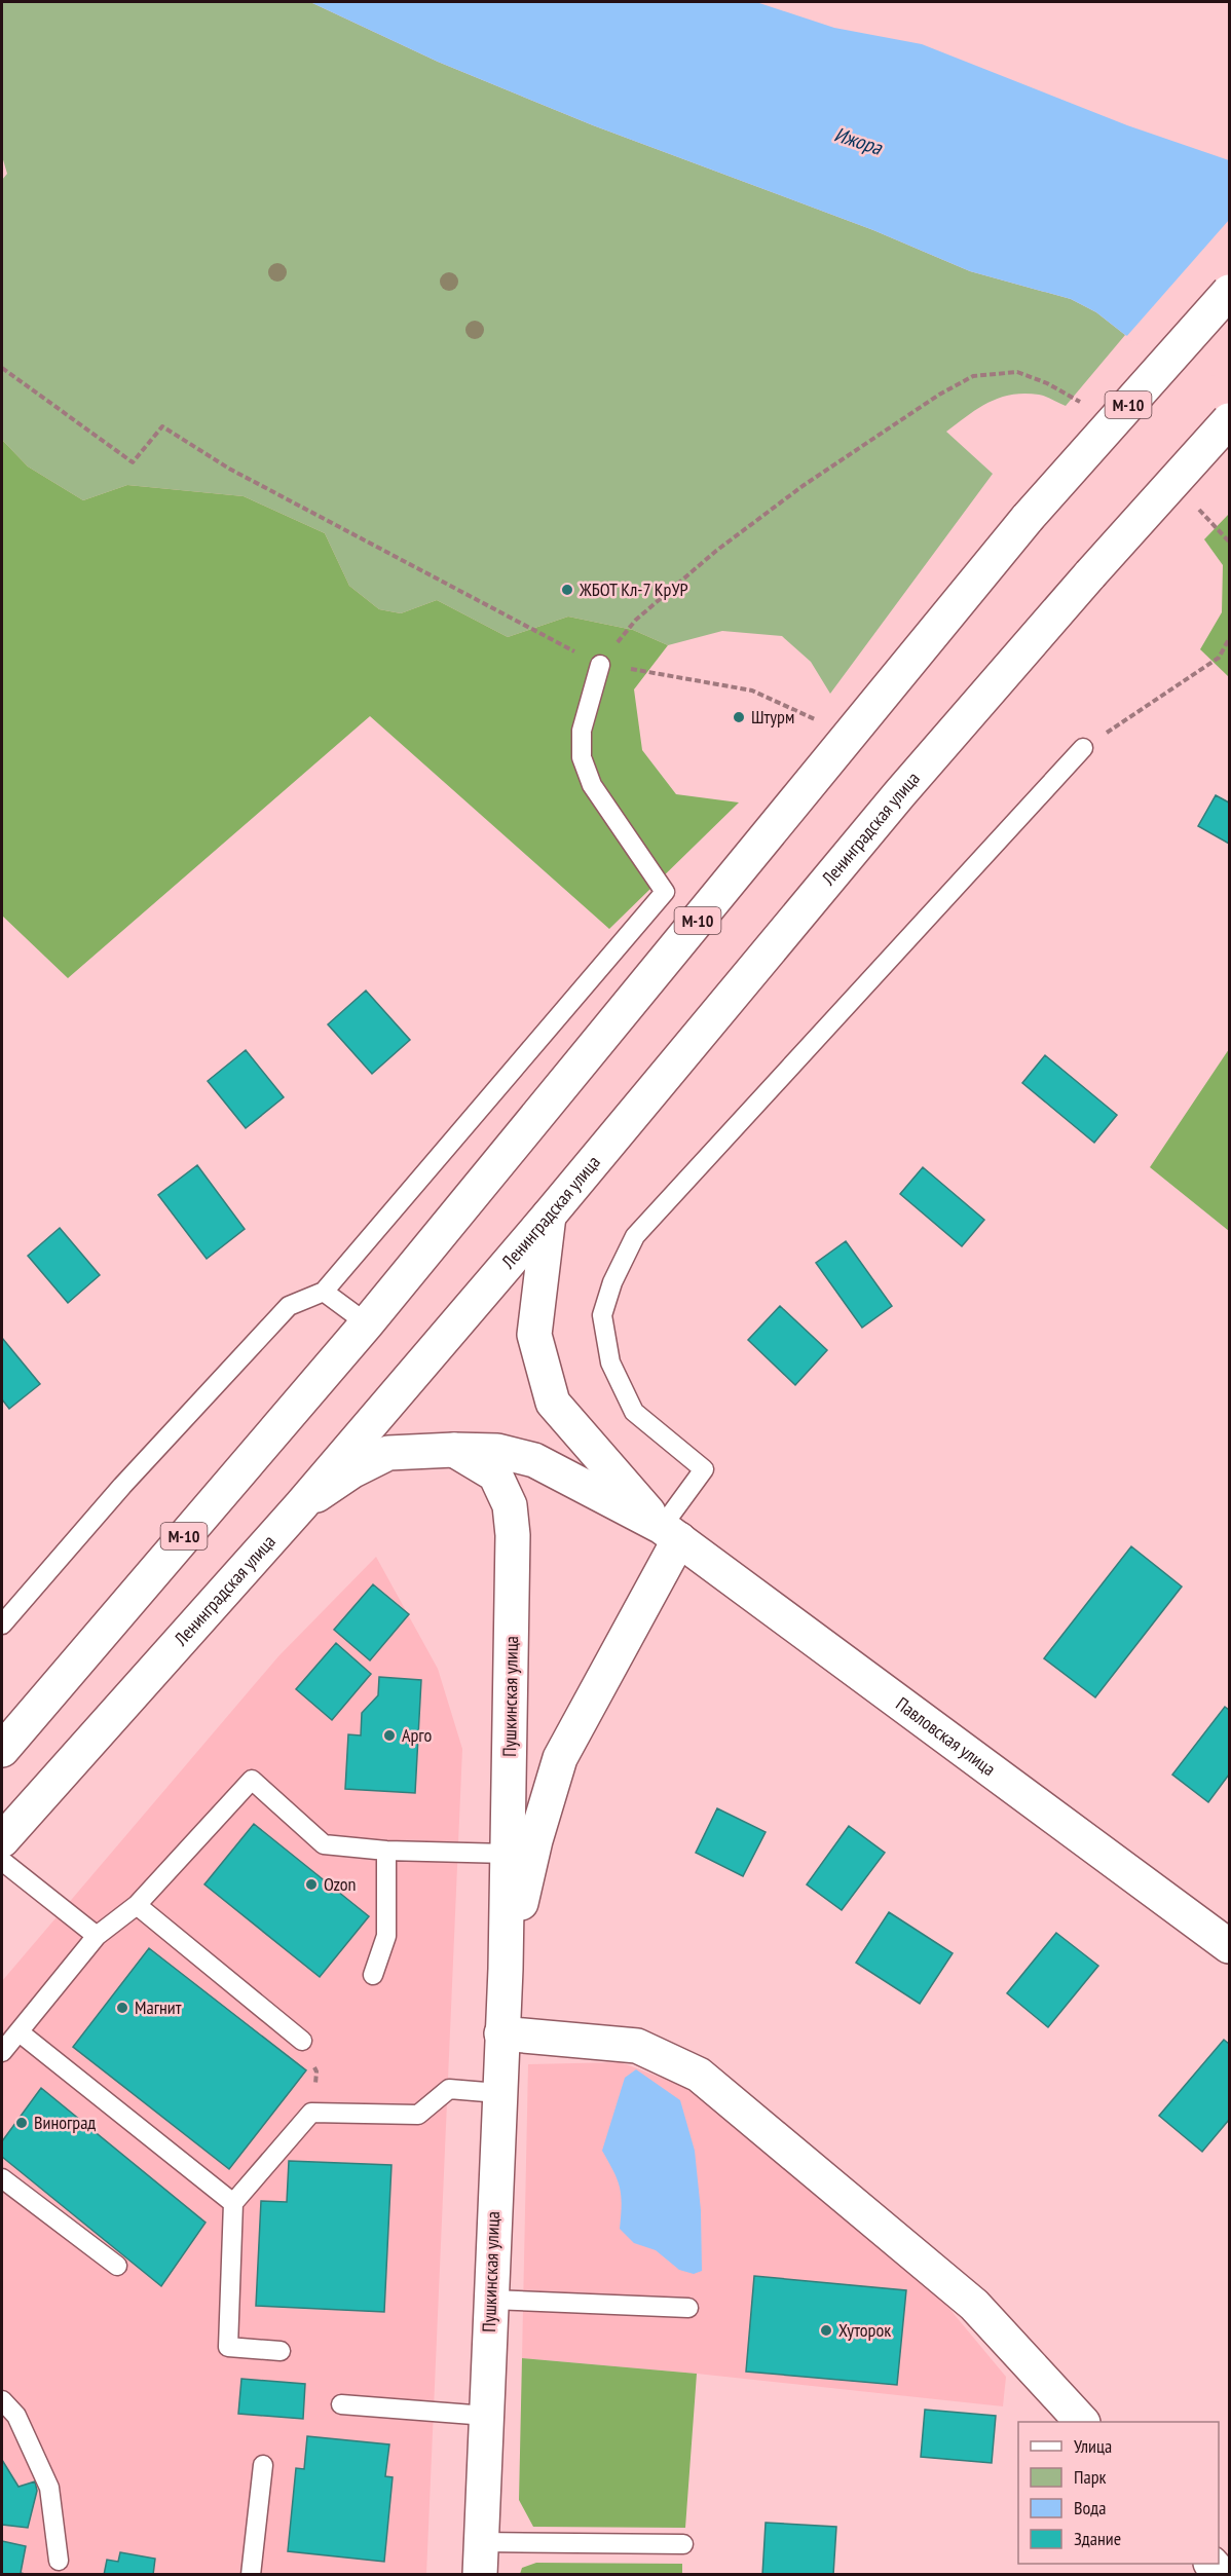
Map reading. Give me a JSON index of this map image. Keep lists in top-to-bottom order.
{
  "streets": {
    "main road": [
      "М-10",
      "Ленинградская улица",
      "Пушкинская улица",
      "Павловская улица"
    ]
  },
  "crossings": [
    ["Пушкинская улица", "Павловская улица"]
  ],
  "water": ["Ижора"],
  "places": [
    "ЖБОТ Кл-7 КрУР",
    "Штурм",
    "Арго",
    "Ozon",
    "Магнит",
    "Виноград",
    "Хуторок"
  ],
  "legend": [
    "Улица",
    "Парк",
    "Вода",
    "Здание"
  ]
}
